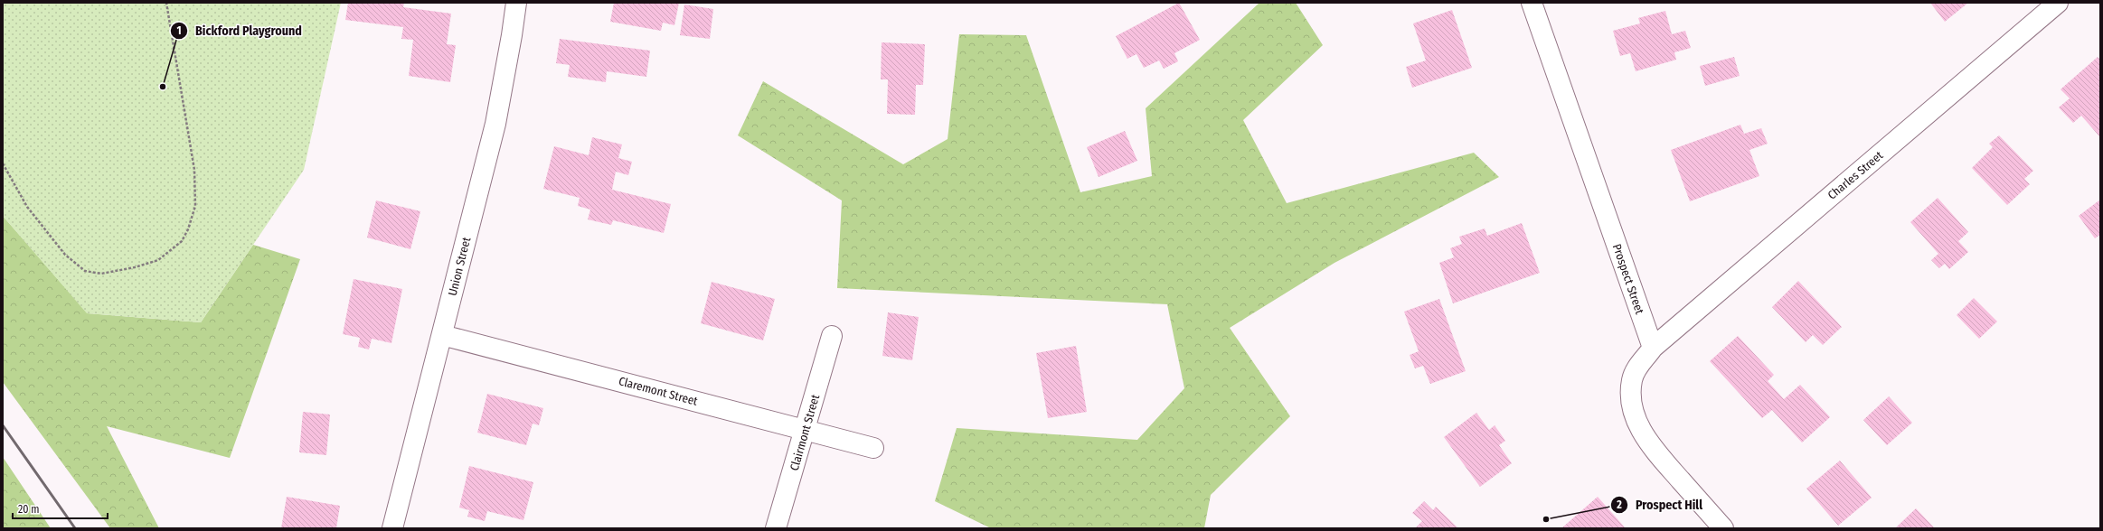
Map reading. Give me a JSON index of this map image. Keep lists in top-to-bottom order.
{
  "streets": {
    "street": [
      "Charles Street",
      "Union Street",
      "Prospect Street",
      "Claremont Street",
      "Clairmont Street"
    ]
  },
  "crossings": [
    ["Charles Street", "Prospect Street"],
    ["Union Street", "Claremont Street"],
    ["Claremont Street", "Clairmont Street"]
  ],
  "places": ["Bickford Playground", "Prospect Hill"],
  "scale_bar": "20 m"
}
